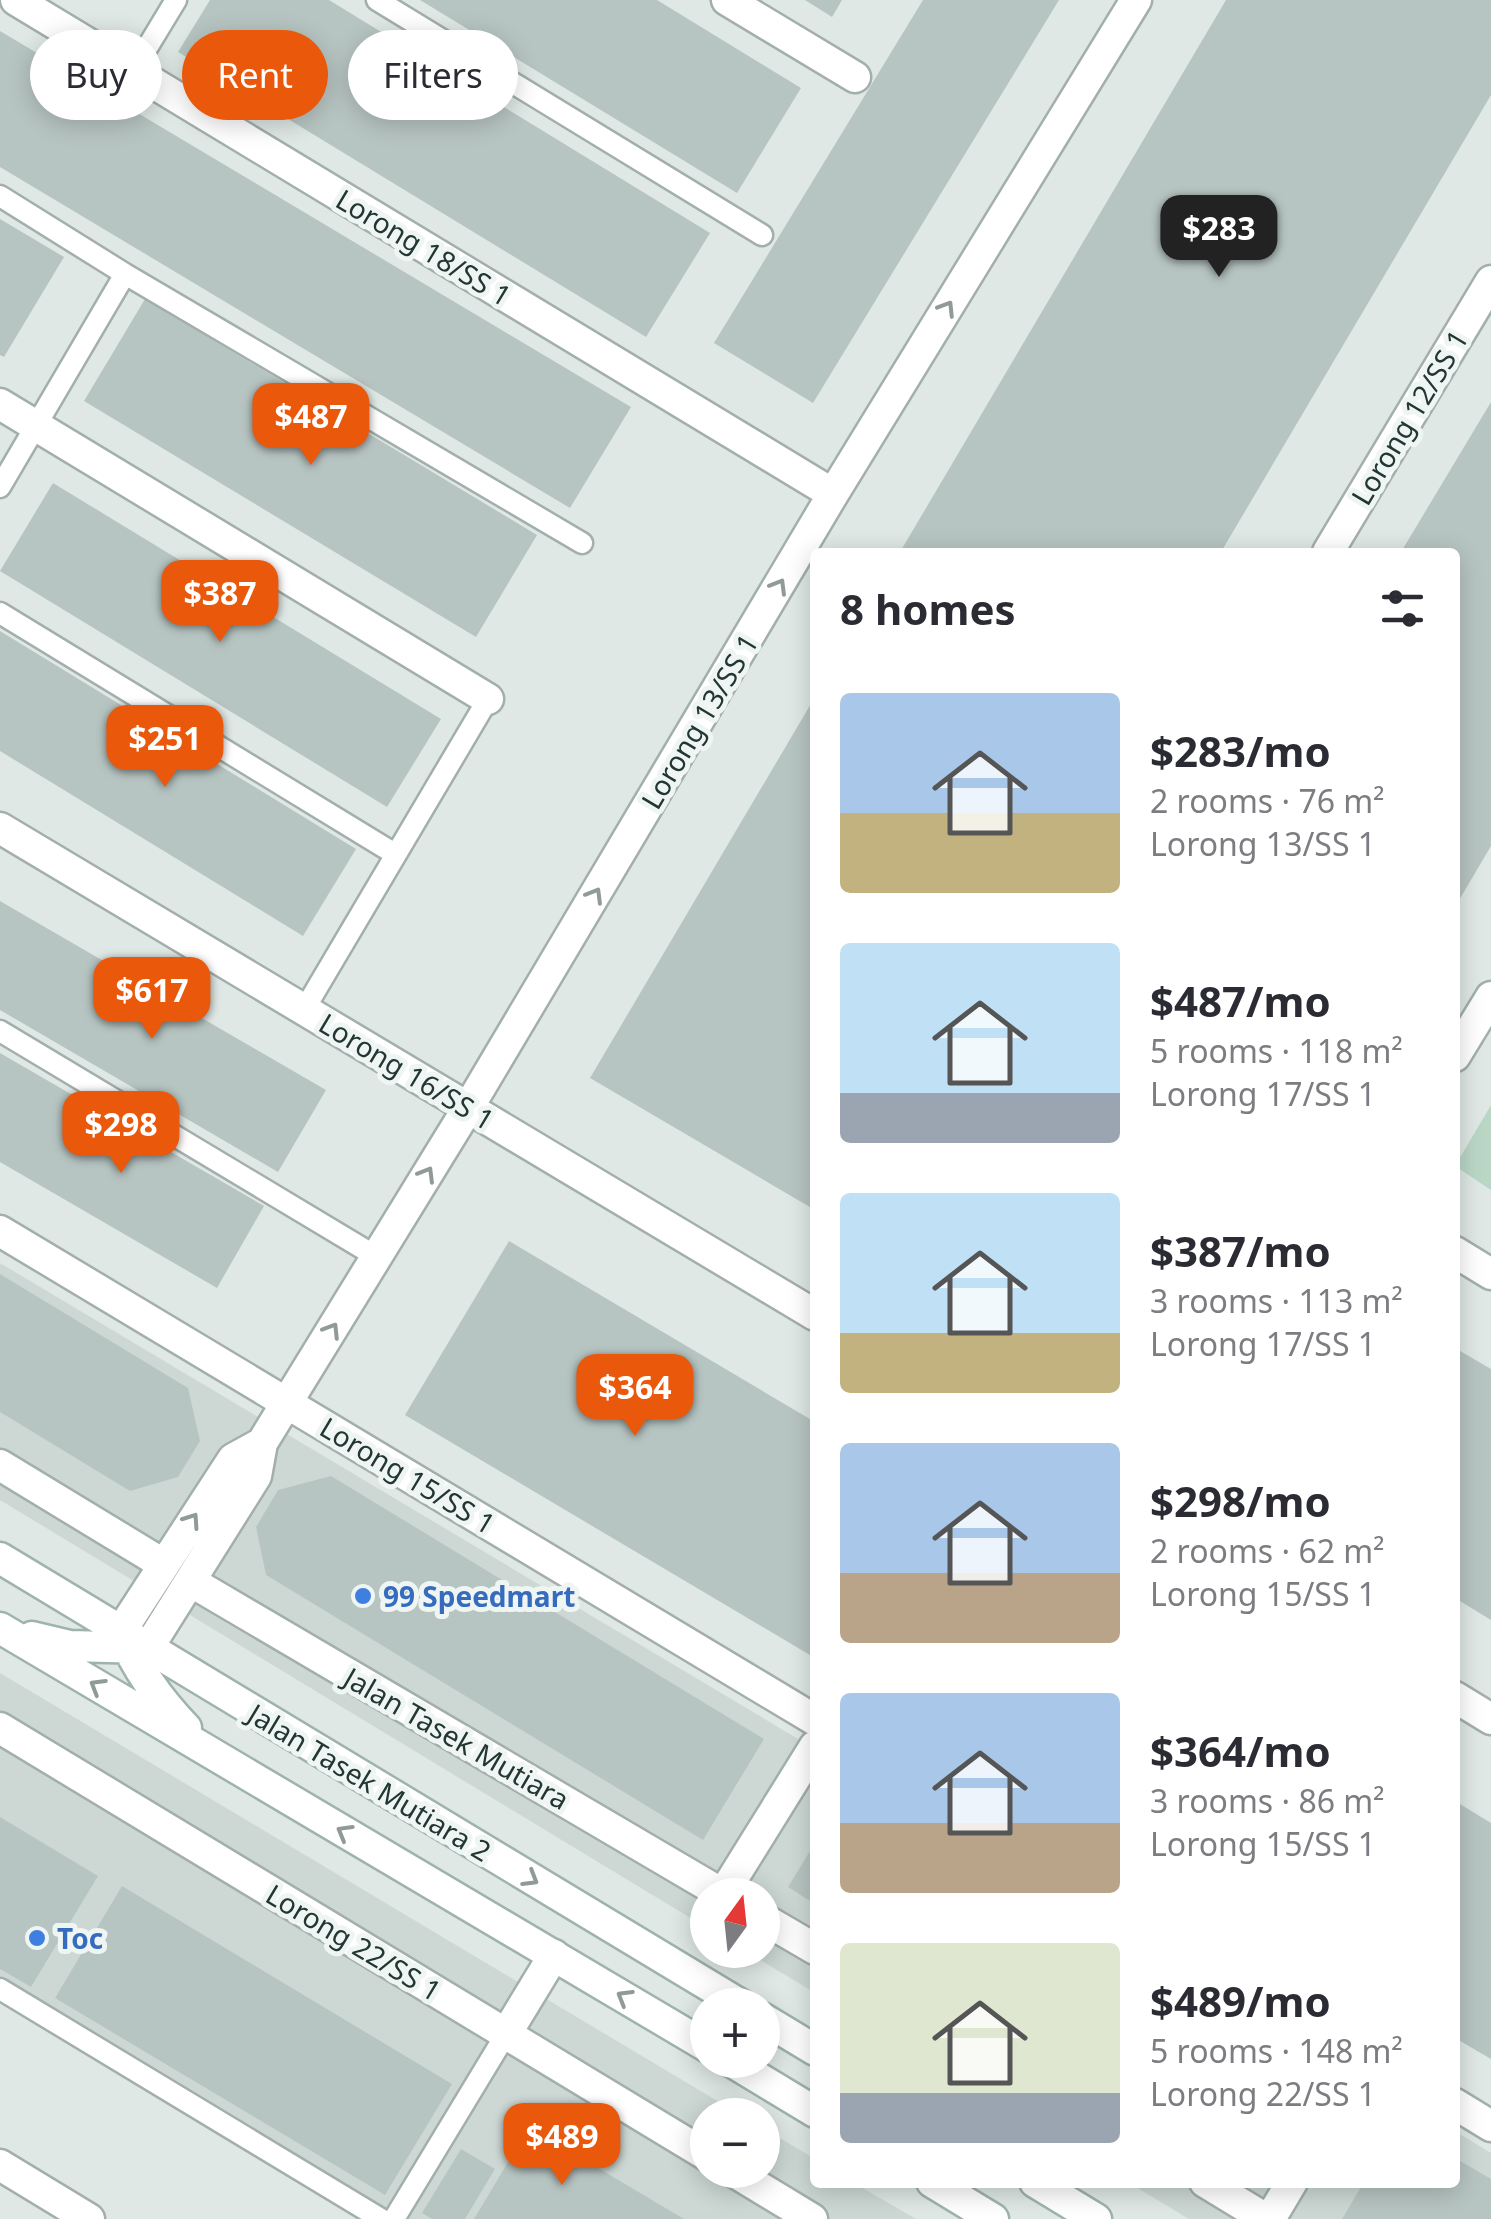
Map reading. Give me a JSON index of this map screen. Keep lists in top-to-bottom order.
{
  "streets": {
    "street": [
      "Lorong 18/SS 1",
      "Lorong 12/SS 1",
      "Lorong 13/SS 1",
      "Lorong 16/SS 1",
      "Lorong 15/SS 1",
      "Jalan Tasek Mutiara",
      "Jalan Tasek Mutiara 2",
      "Lorong 22/SS 1"
    ]
  },
  "crossings": [
    ["Lorong 18/SS 1", "Lorong 13/SS 1"],
    ["Lorong 13/SS 1", "Lorong 16/SS 1"],
    ["Lorong 13/SS 1", "Lorong 15/SS 1"],
    ["Lorong 13/SS 1", "Jalan Tasek Mutiara"],
    ["Lorong 13/SS 1", "Jalan Tasek Mutiara 2"]
  ],
  "one_way": ["Lorong 13/SS 1"],
  "places": ["99 Speedmart", "Toc"],
  "north": "top",
  "page": {
    "chip": ["Buy", "Rent", "Filters"],
    "price": [
      "$283",
      "$487",
      "$387",
      "$251",
      "$617",
      "$298",
      "$364",
      "$489"
    ],
    "heading": "8 homes",
    "list": [
      {
        "name": "$283/mo",
        "note": "2 rooms · 76 m² · Lorong 13/SS 1"
      },
      {
        "name": "$487/mo",
        "note": "5 rooms · 118 m² · Lorong 17/SS 1"
      },
      {
        "name": "$387/mo",
        "note": "3 rooms · 113 m² · Lorong 17/SS 1"
      },
      {
        "name": "$298/mo",
        "note": "2 rooms · 62 m² · Lorong 15/SS 1"
      },
      {
        "name": "$364/mo",
        "note": "3 rooms · 86 m² · Lorong 15/SS 1"
      },
      {
        "name": "$489/mo",
        "note": "5 rooms · 148 m² · Lorong 22/SS 1"
      }
    ],
    "map_buttons": ["+", "−"]
  }
}
